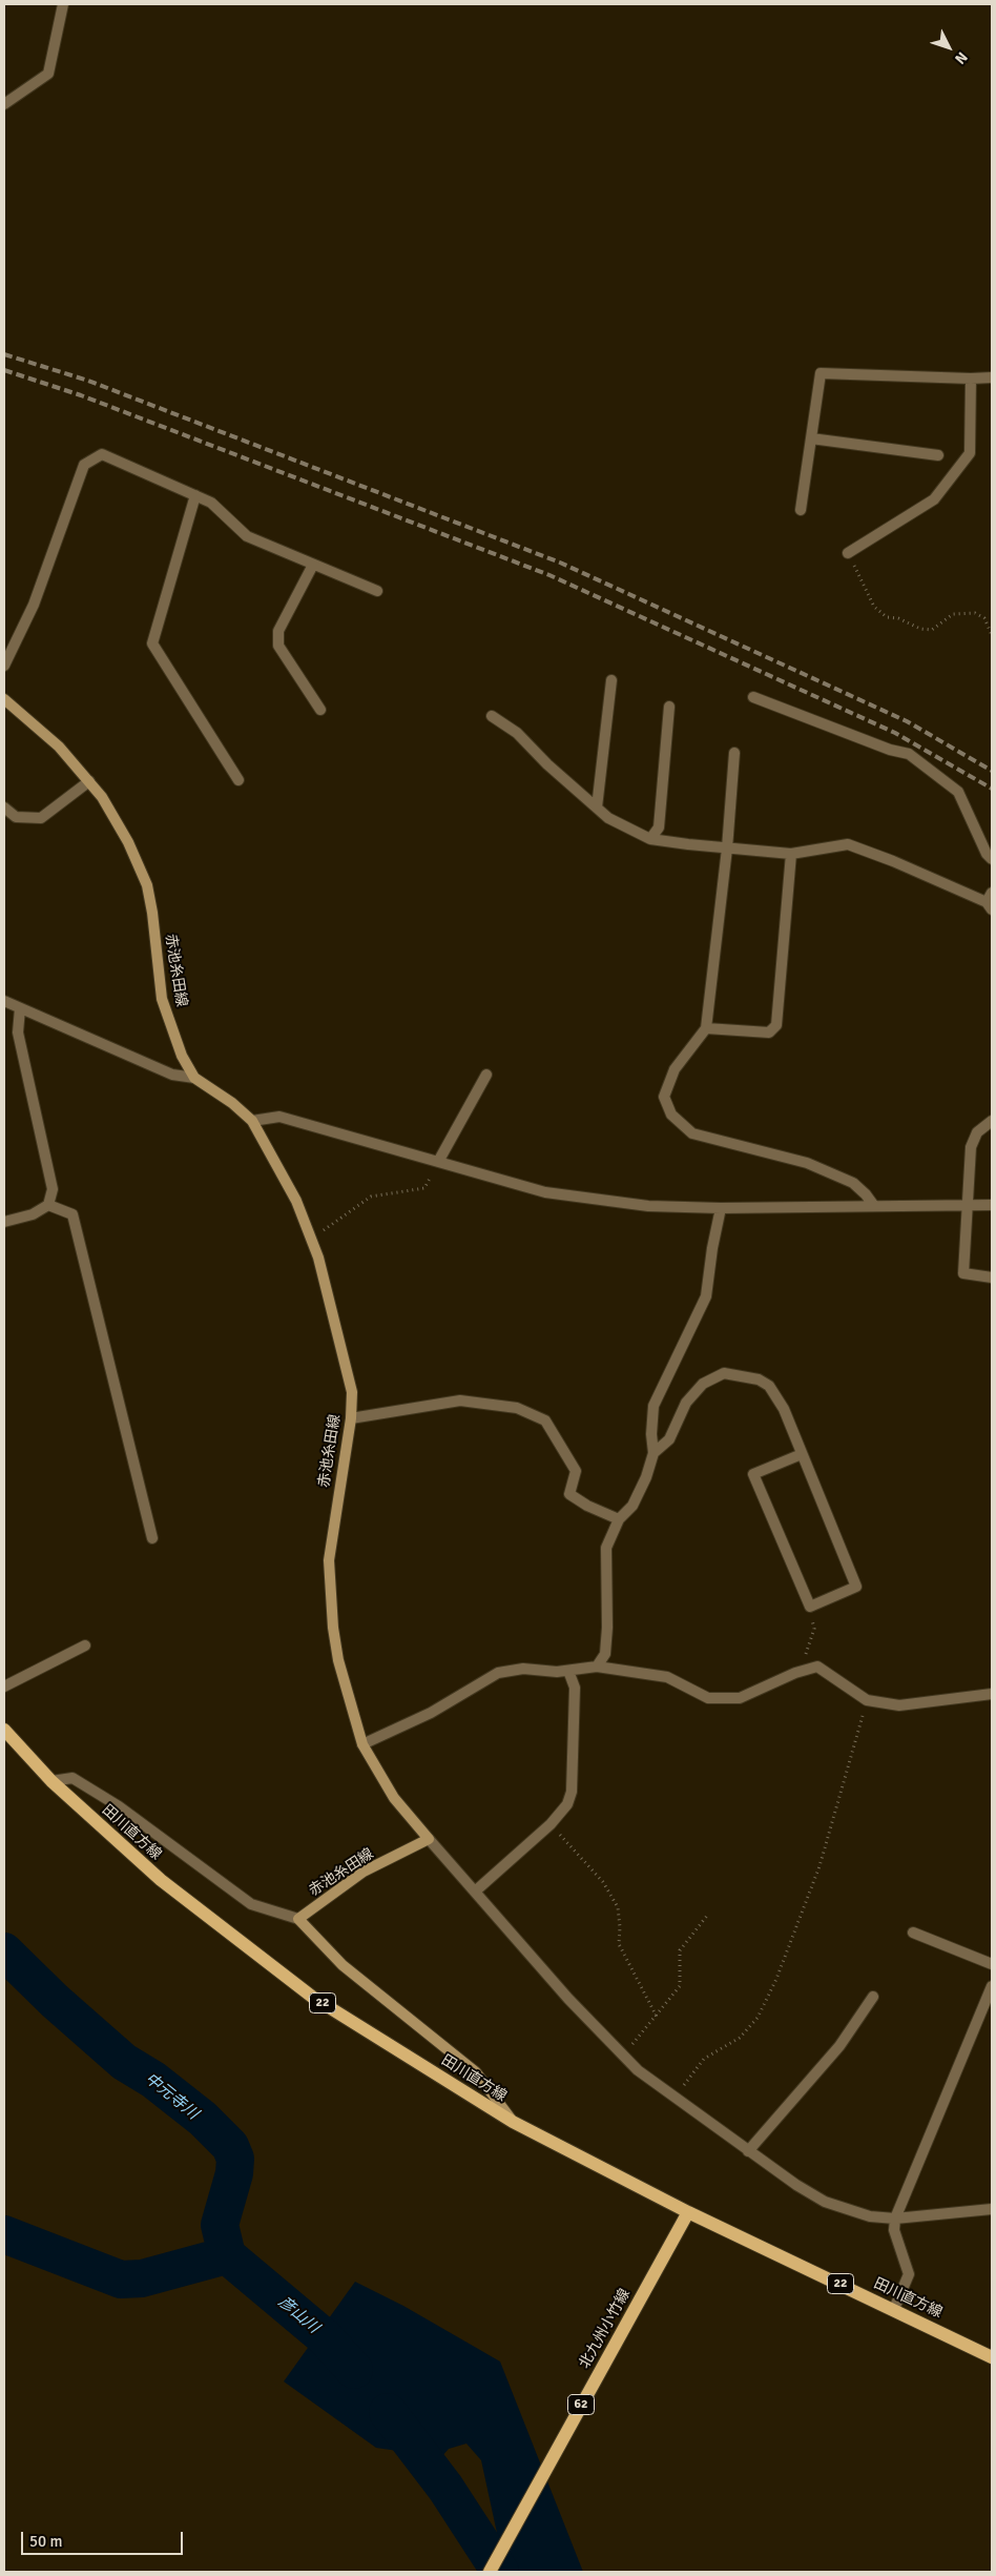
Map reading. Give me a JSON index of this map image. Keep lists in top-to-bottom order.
{
  "streets": {
    "main road": [
      "赤池糸田線",
      "田川直方線",
      "22",
      "北九州小竹線",
      "62"
    ]
  },
  "crossings": [
    ["田川直方線", "北九州小竹線"]
  ],
  "water": ["中元寺川", "彦山川"],
  "scale_bar": "50 m",
  "north": "bottom right"
}
